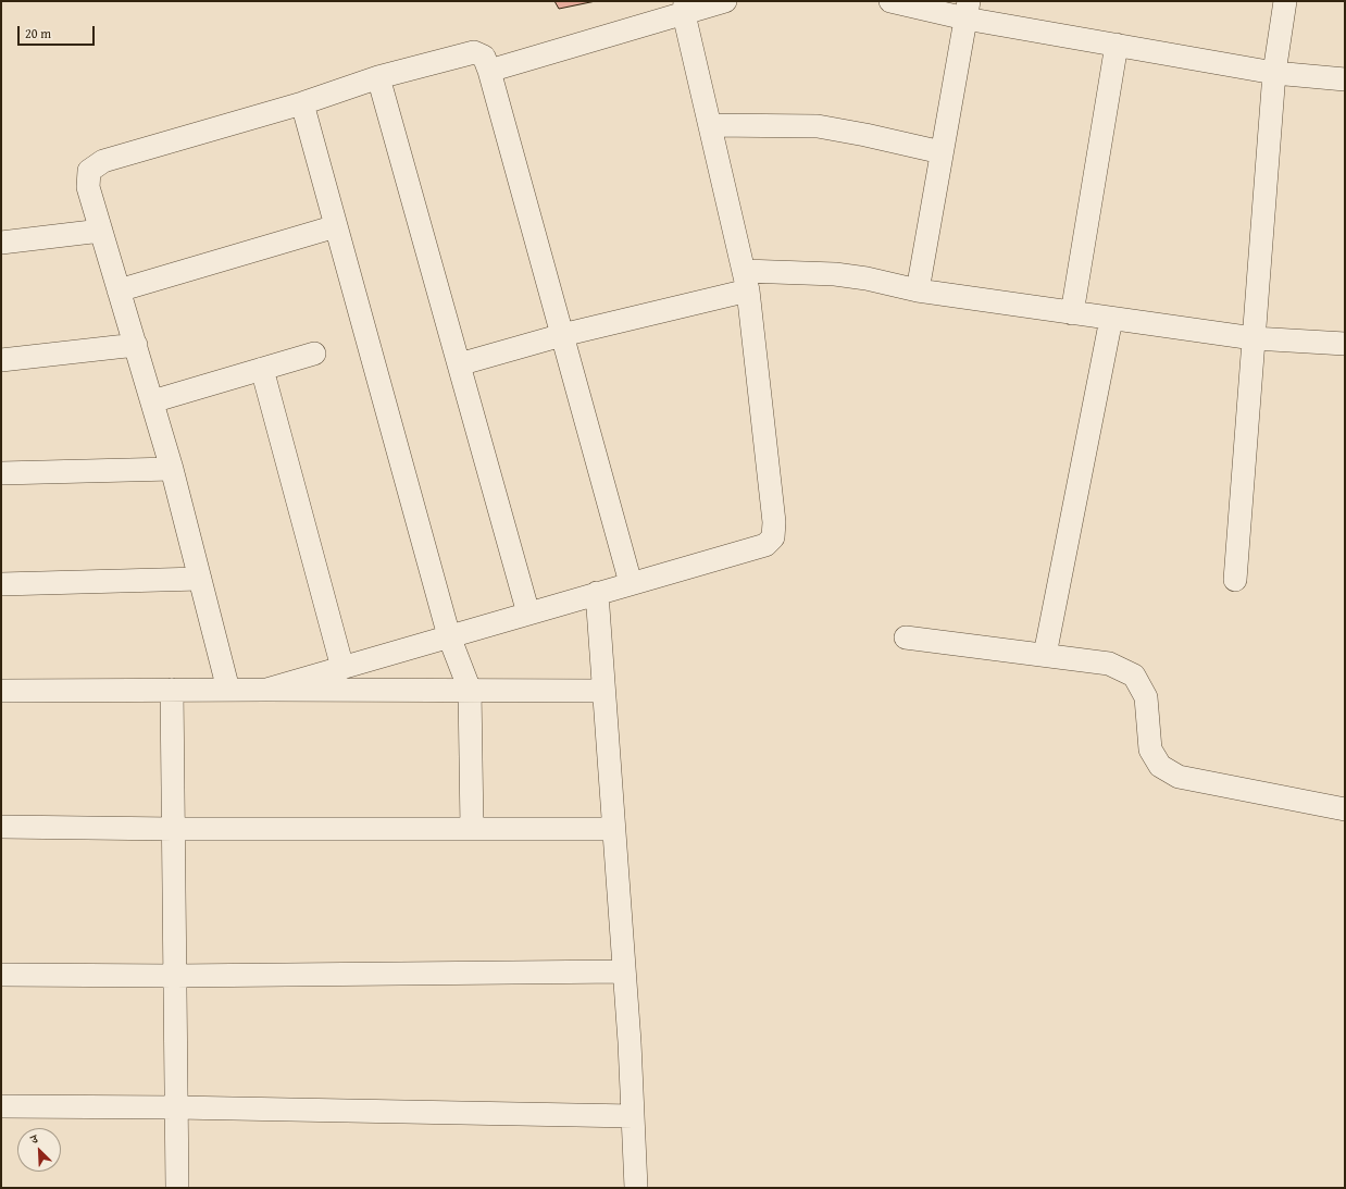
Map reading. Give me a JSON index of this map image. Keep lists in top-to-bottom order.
{
  "scale_bar": "20 m",
  "north": "top left"
}
